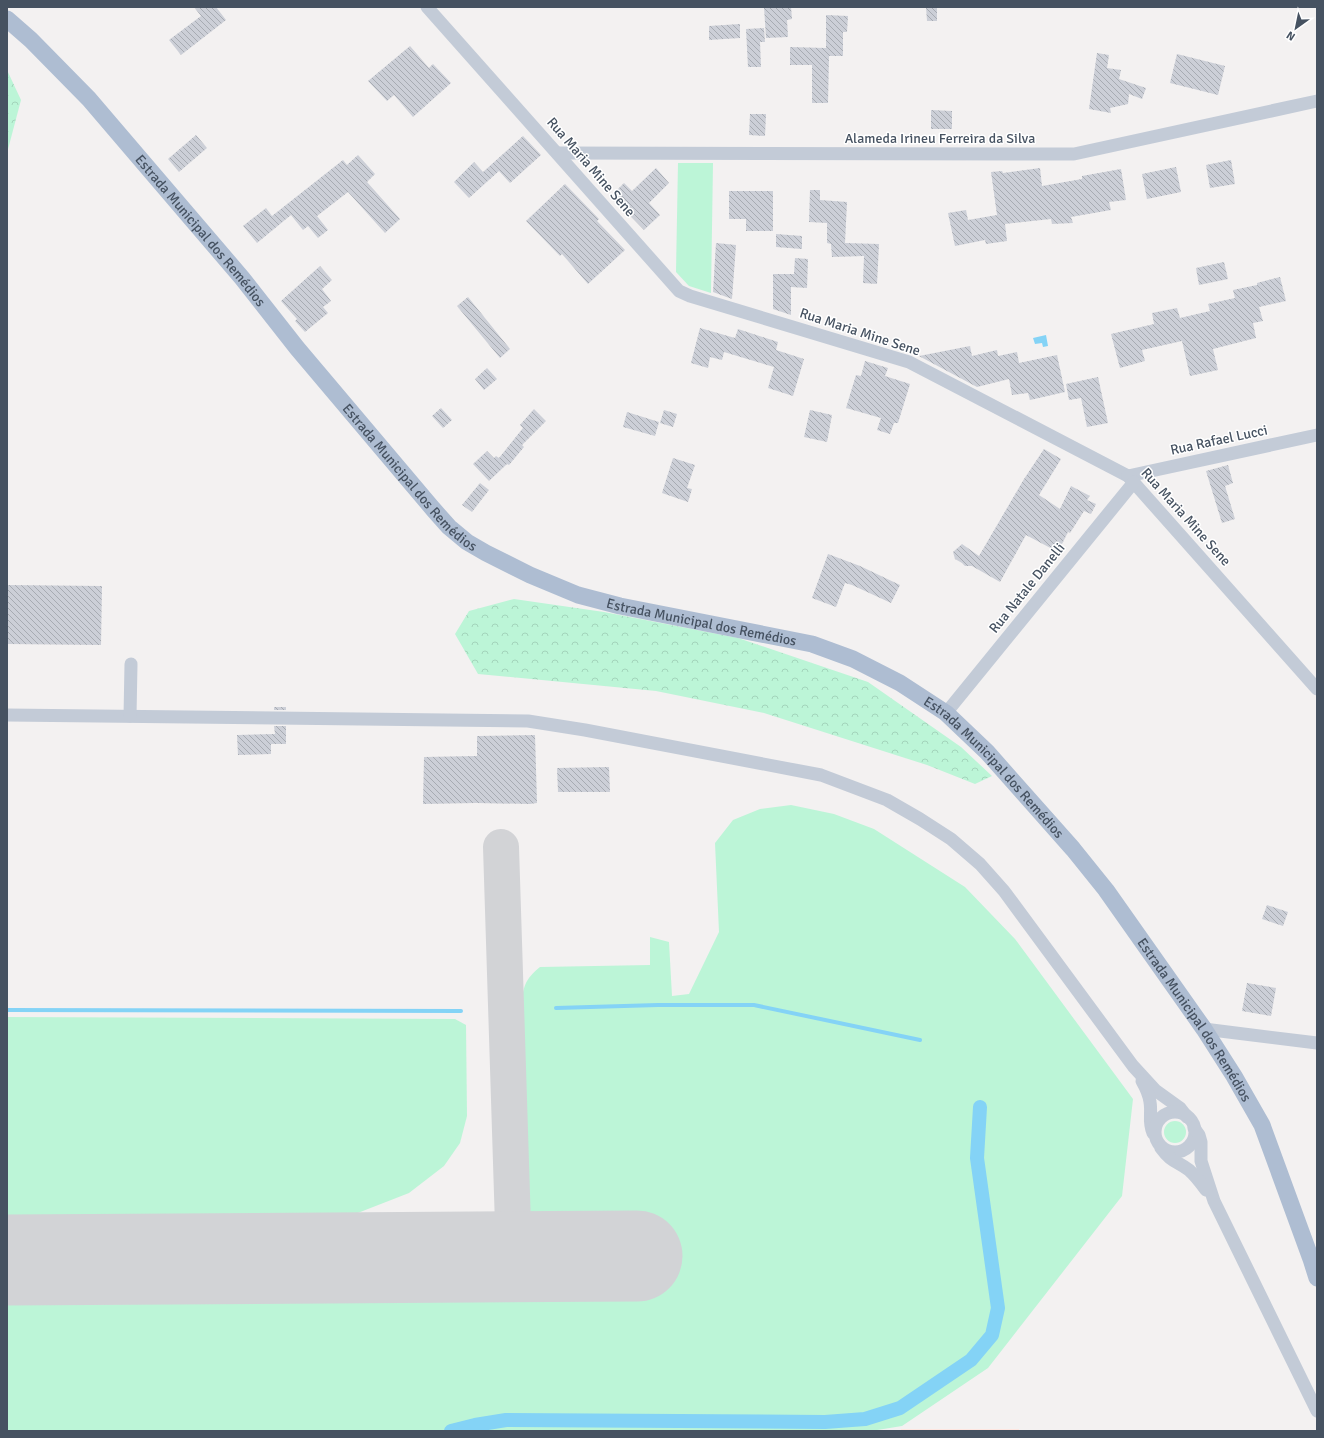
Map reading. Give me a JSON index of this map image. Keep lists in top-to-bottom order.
{
  "streets": {
    "main road": ["Estrada Municipal dos Remédios"],
    "street": [
      "Alameda Irineu Ferreira da Silva",
      "Rua Maria Mine Sene",
      "Rua Rafael Lucci",
      "Rua Natale Danelli"
    ]
  },
  "crossings": [
    ["Alameda Irineu Ferreira da Silva", "Rua Maria Mine Sene"],
    ["Rua Maria Mine Sene", "Rua Rafael Lucci"],
    ["Rua Maria Mine Sene", "Rua Natale Danelli"],
    ["Estrada Municipal dos Remédios", "Rua Natale Danelli"],
    ["Rua Rafael Lucci", "Rua Natale Danelli"]
  ],
  "north": "bottom left"
}
